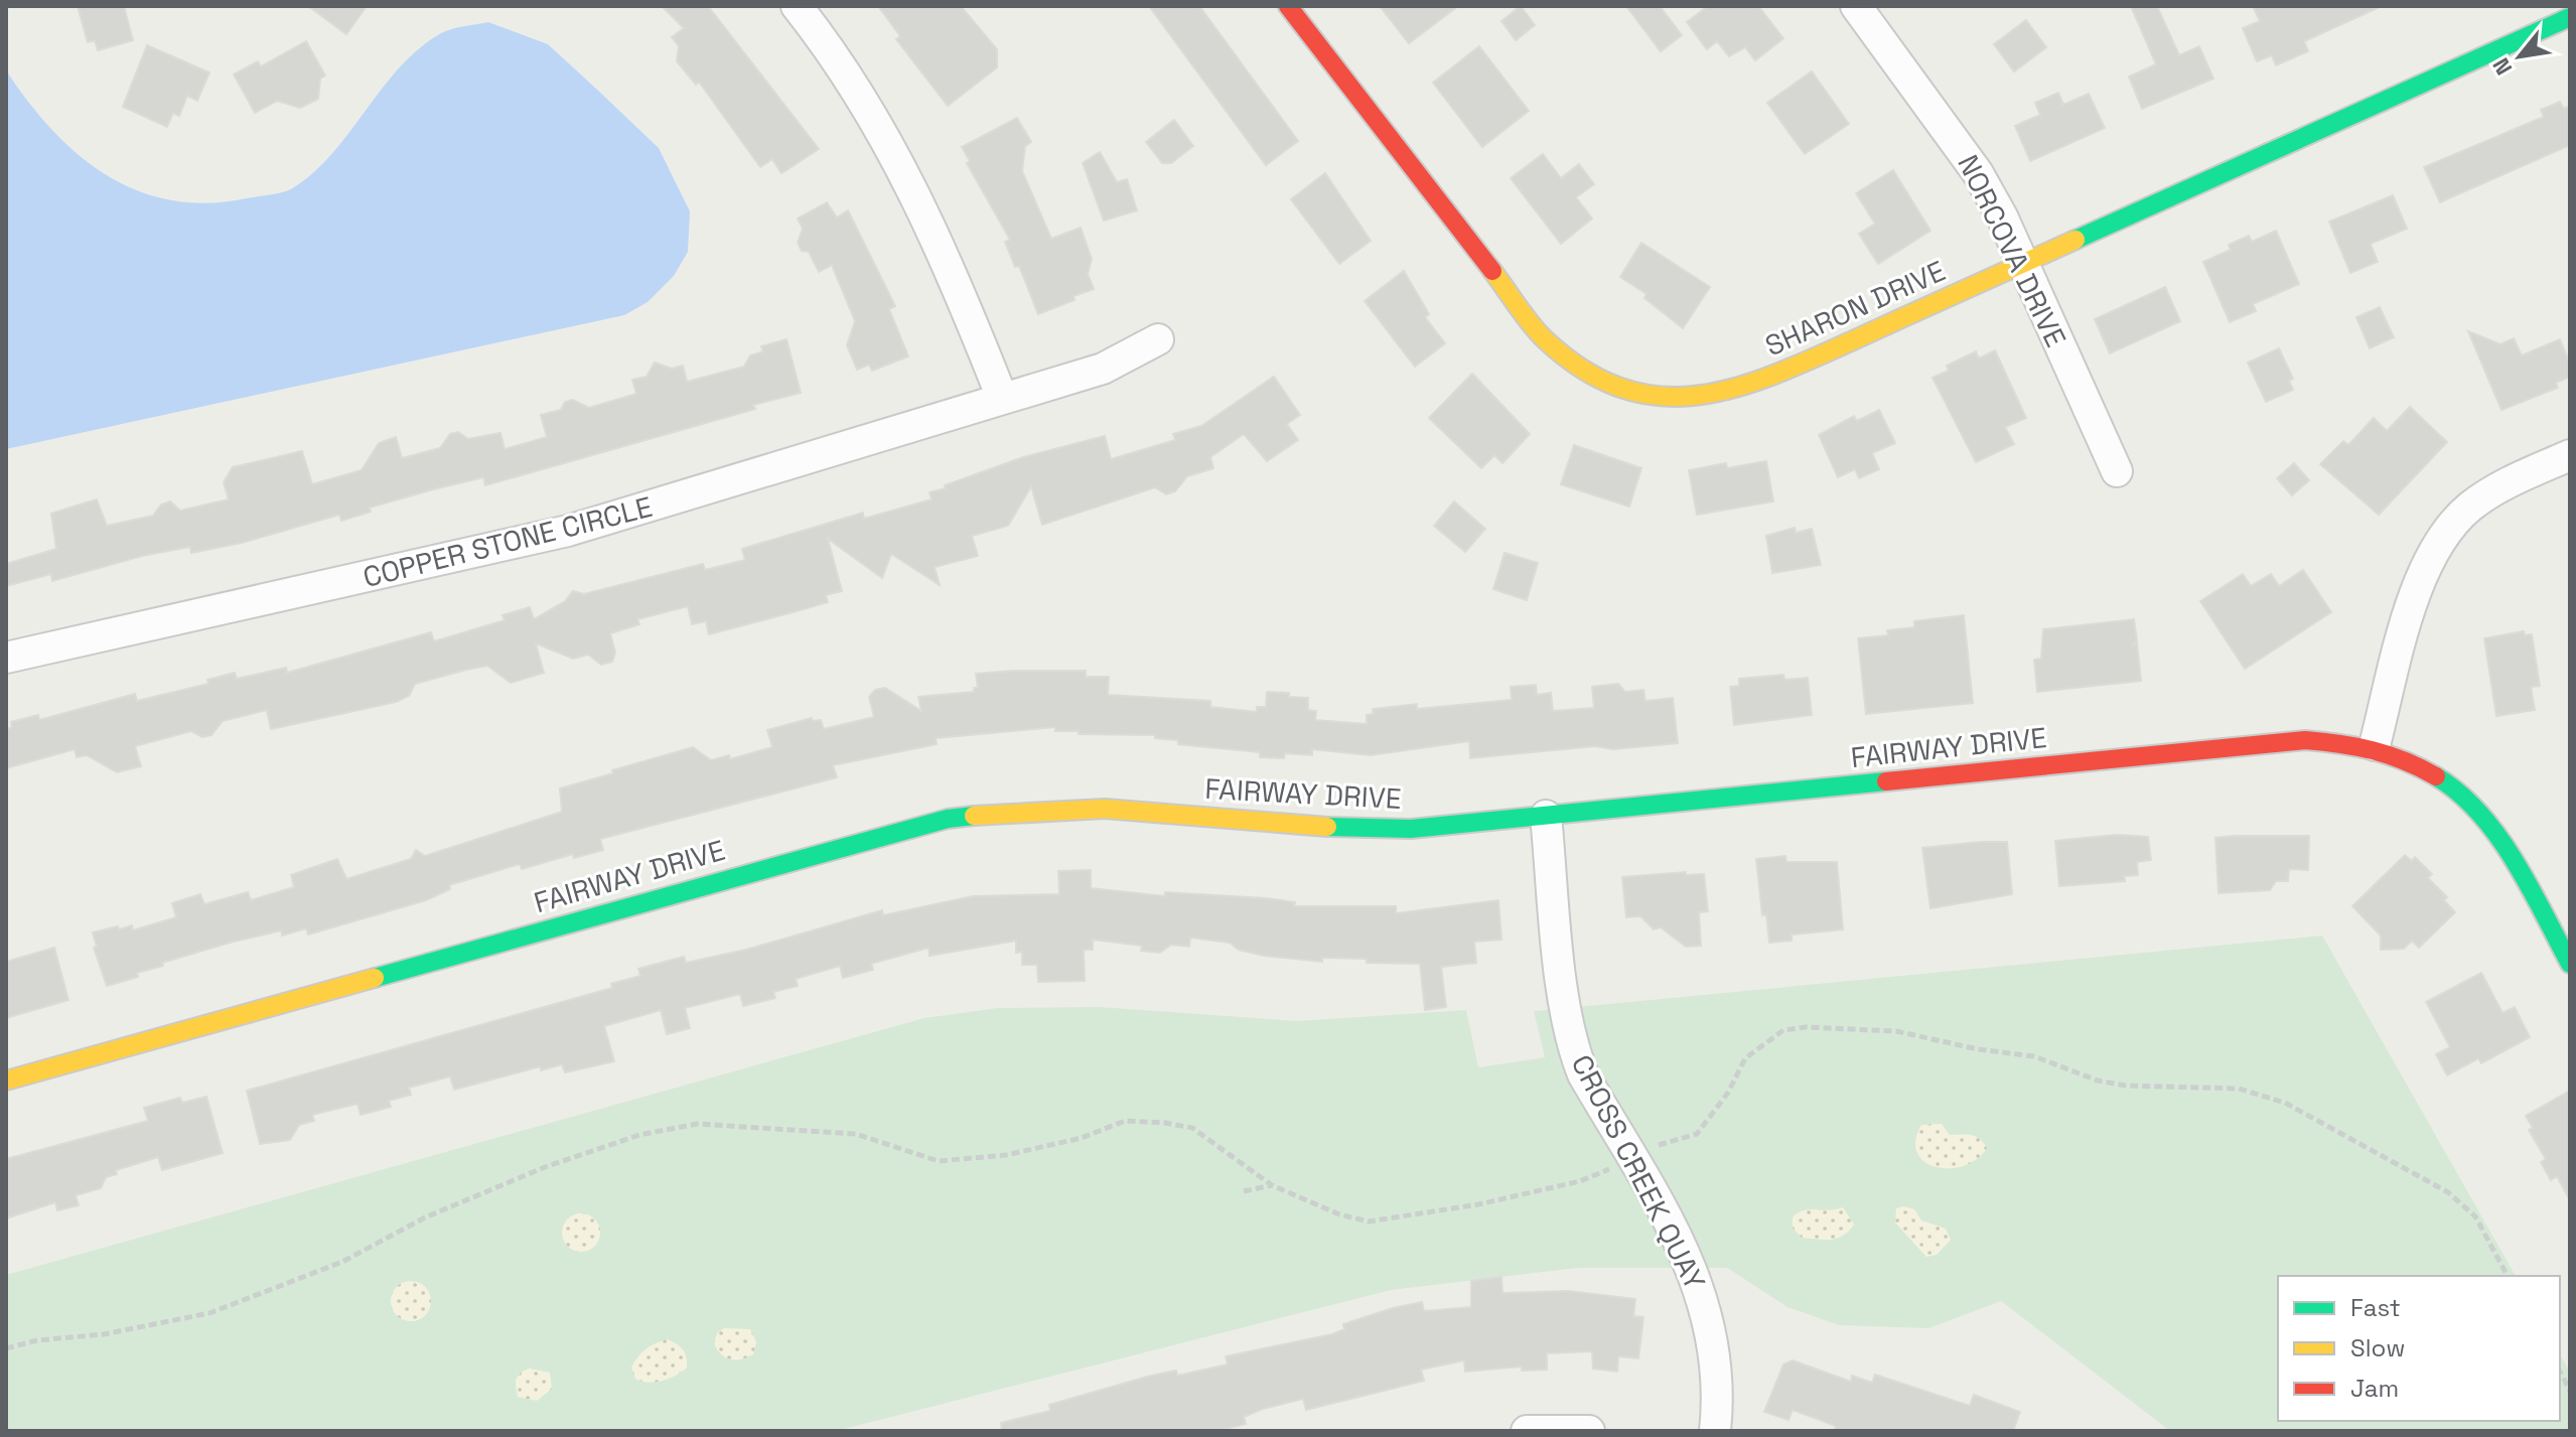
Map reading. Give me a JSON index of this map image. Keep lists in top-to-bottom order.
{
  "streets": {
    "street": [
      "NORCOVA DRIVE",
      "SHARON DRIVE",
      "COPPER STONE CIRCLE",
      "FAIRWAY DRIVE",
      "CROSS CREEK QUAY"
    ]
  },
  "crossings": [
    ["NORCOVA DRIVE", "SHARON DRIVE"],
    ["FAIRWAY DRIVE", "CROSS CREEK QUAY"]
  ],
  "legend": ["Fast", "Slow", "Jam"],
  "north": "bottom left"
}
